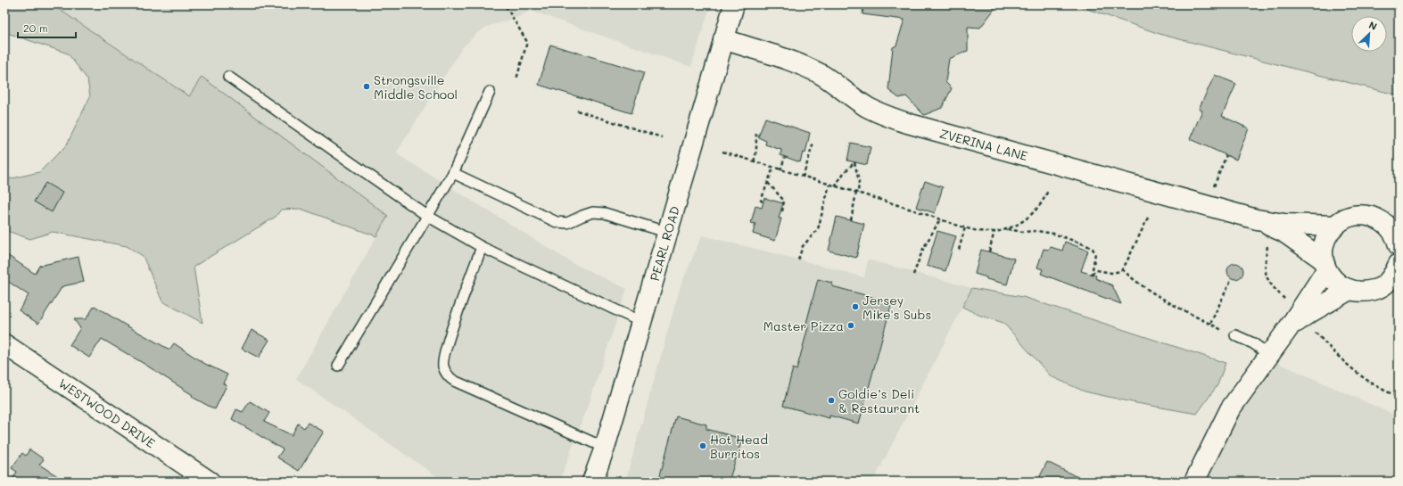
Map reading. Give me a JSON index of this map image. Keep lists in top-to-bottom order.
{
  "streets": {
    "street": ["ZVERINA LANE", "PEARL ROAD", "WESTWOOD DRIVE"]
  },
  "crossings": [
    ["ZVERINA LANE", "PEARL ROAD"]
  ],
  "places": [
    "Strongsville Middle School",
    "Jersey Mike's Subs",
    "Master Pizza",
    "Goldie’s Deli & Restaurant",
    "Hot Head Burritos"
  ],
  "scale_bar": "20 m",
  "north": "top right"
}
